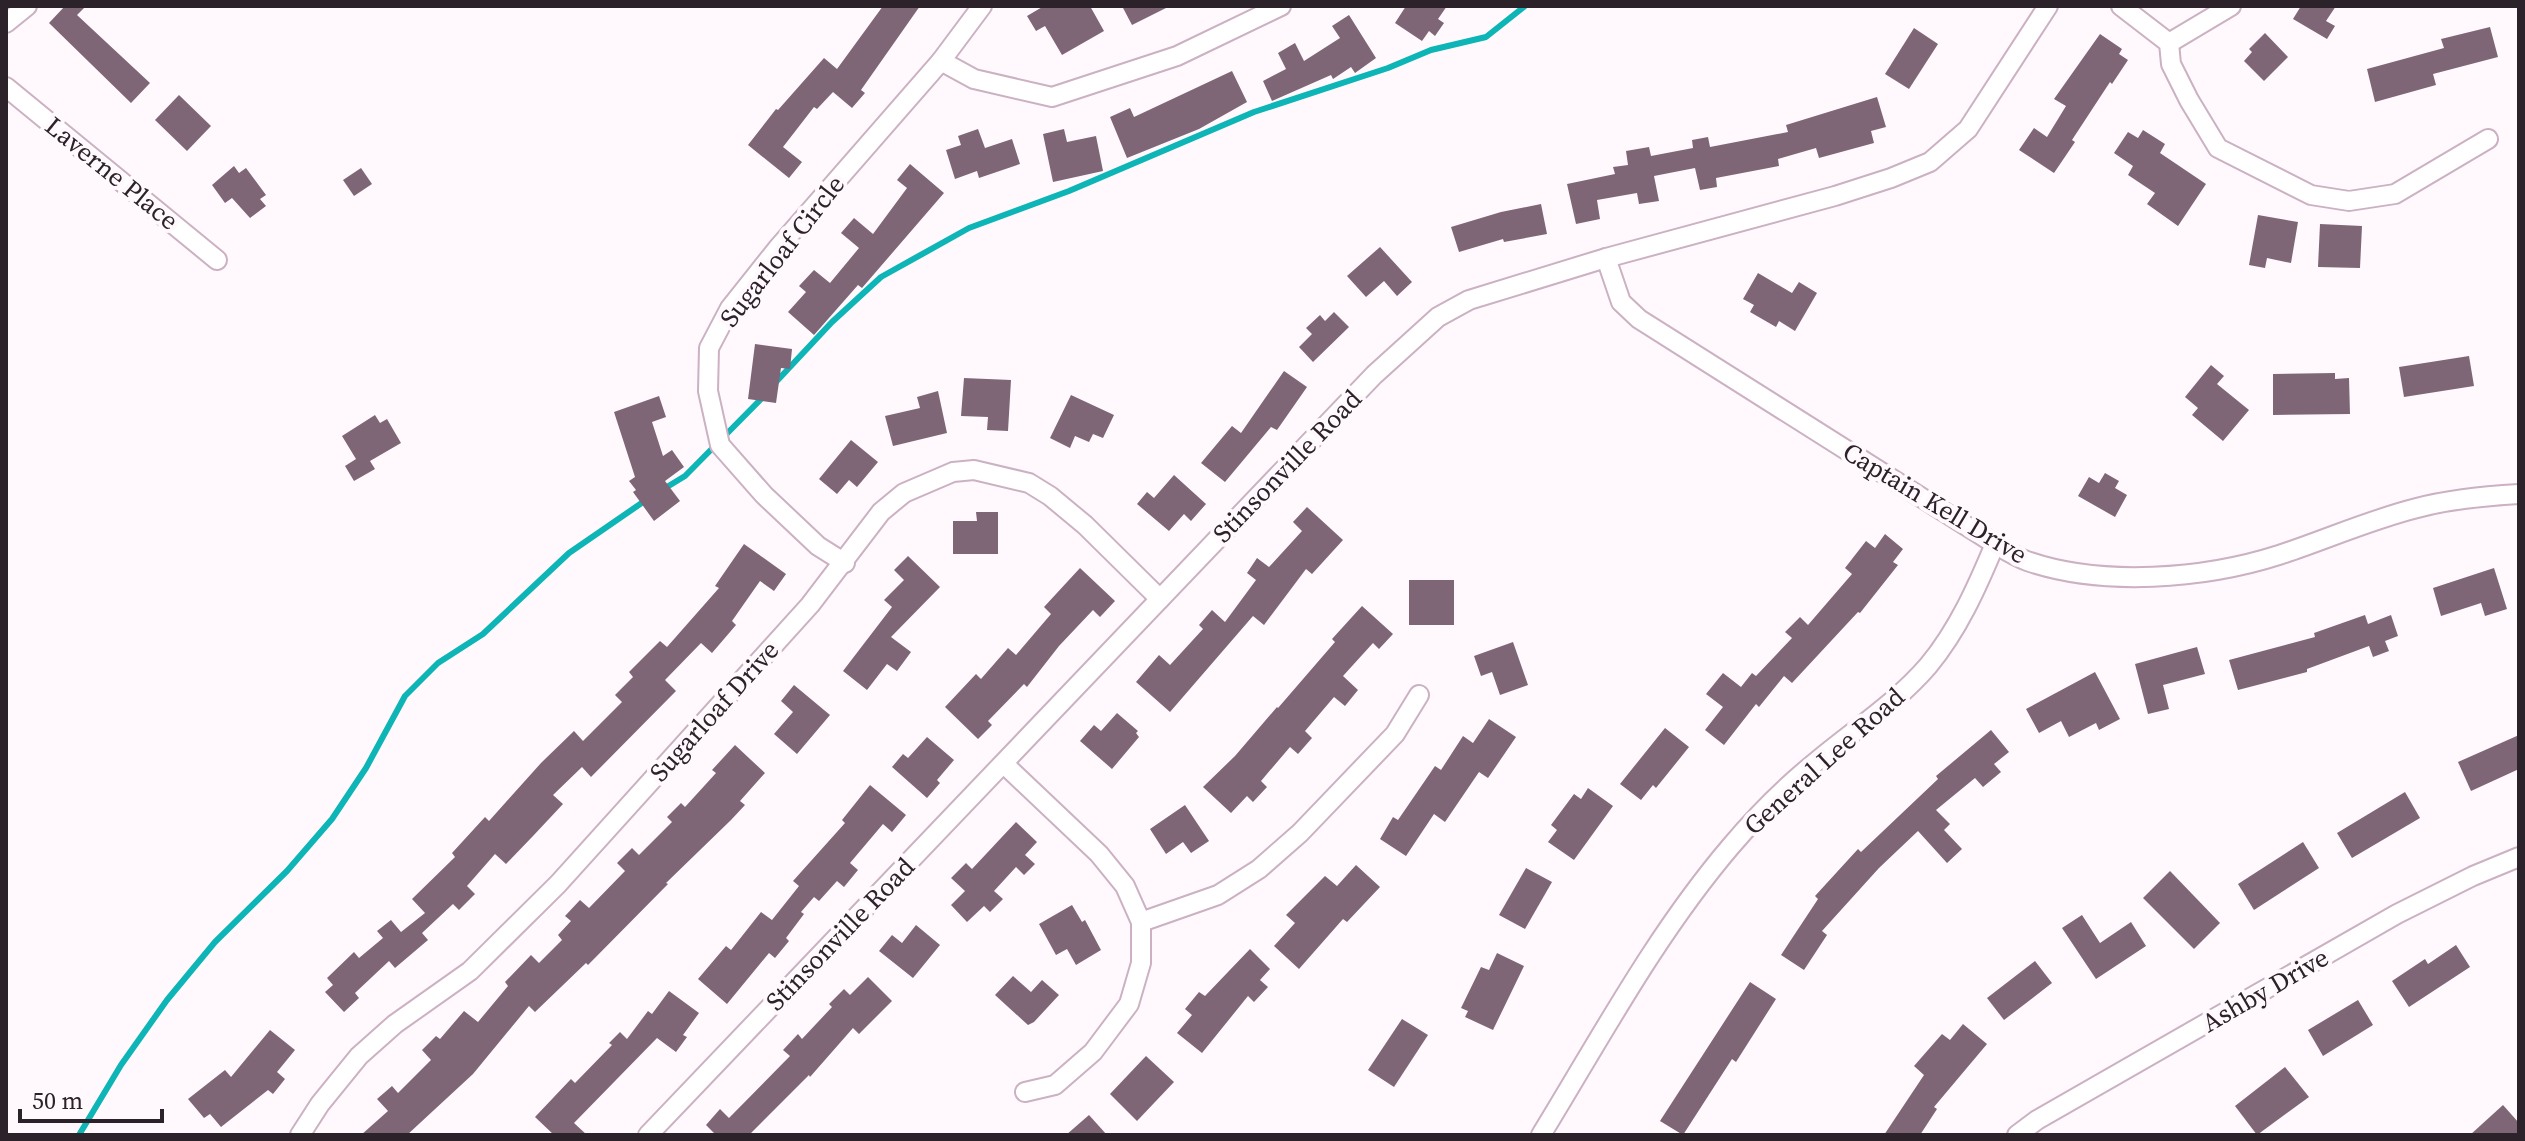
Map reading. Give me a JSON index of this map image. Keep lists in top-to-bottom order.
{
  "streets": {
    "street": [
      "Laverne Place",
      "Sugarloaf Circle",
      "Stinsonville Road",
      "Captain Kell Drive",
      "Sugarloaf Drive",
      "General Lee Road",
      "Ashby Drive"
    ]
  },
  "crossings": [
    ["Sugarloaf Circle", "Sugarloaf Drive"],
    ["Stinsonville Road", "Captain Kell Drive"],
    ["Stinsonville Road", "Sugarloaf Drive"],
    ["Captain Kell Drive", "General Lee Road"]
  ],
  "scale_bar": "50 m"
}
